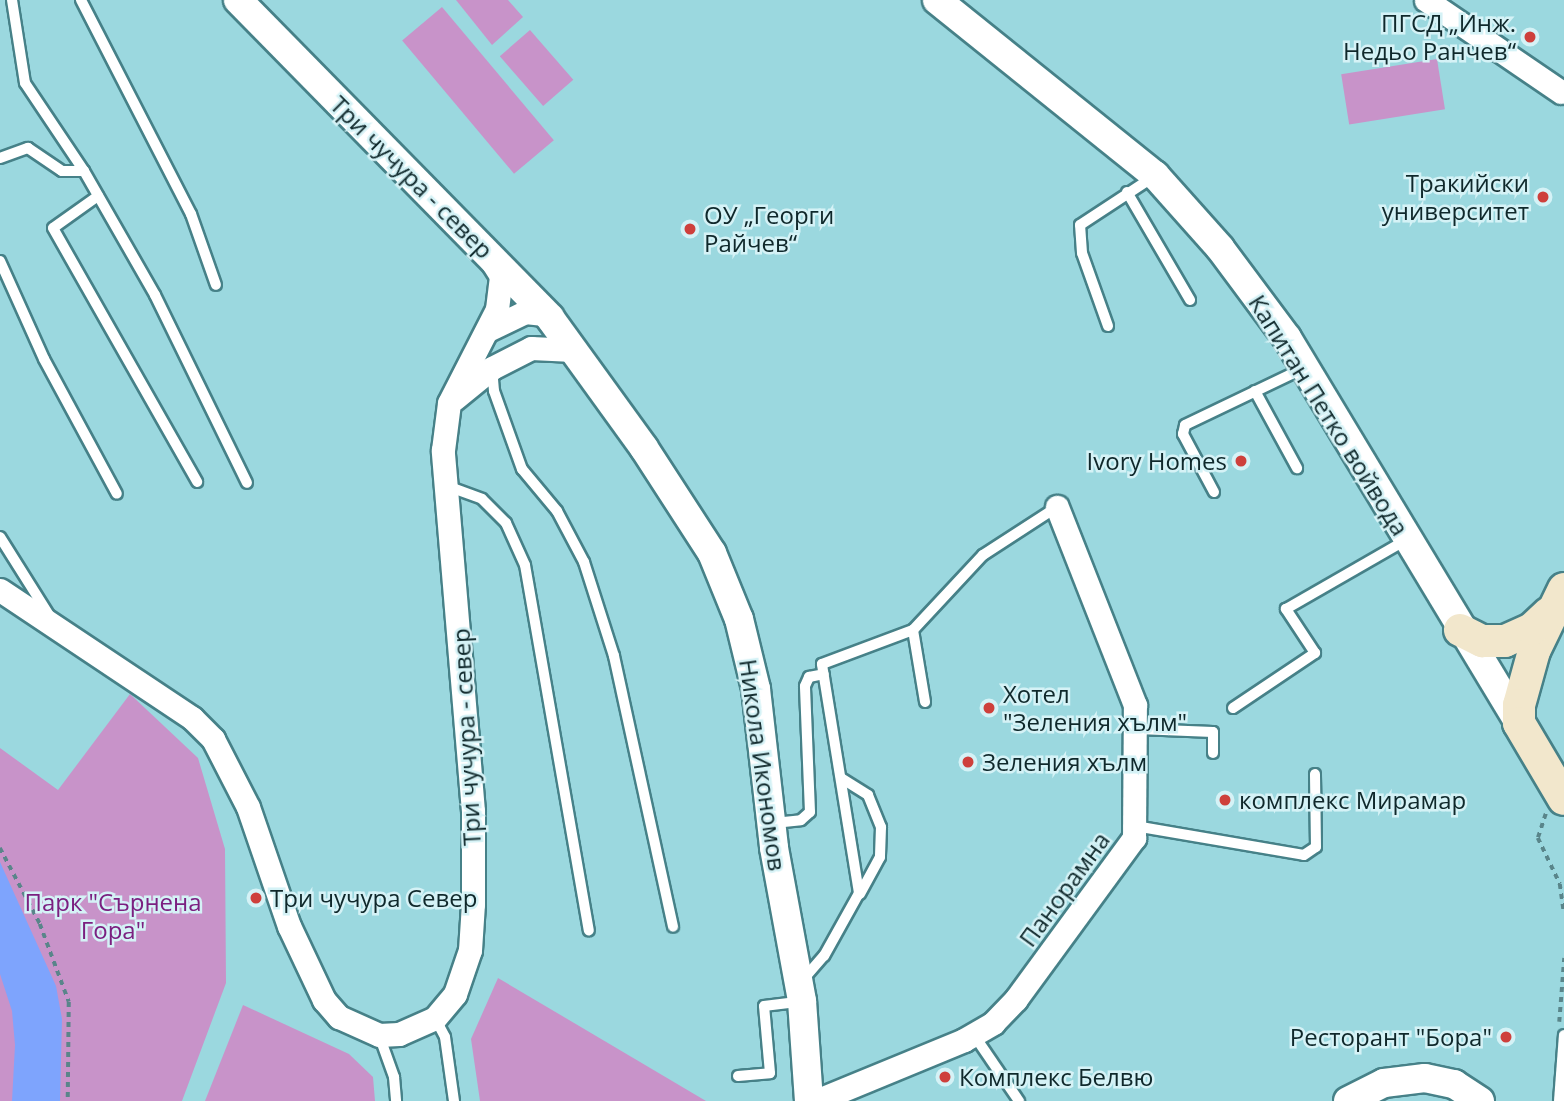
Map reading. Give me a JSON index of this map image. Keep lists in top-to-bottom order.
{
  "streets": {
    "main road": ["Капитан Петко войвода"],
    "street": ["Три чучура - север", "Никола Икономов", "Панорамна"]
  },
  "crossings": [
    ["Три чучура - север", "Никола Икономов"]
  ],
  "parks": ["Парк \"Сърнена Гора\""],
  "places": [
    "ПГСД „Инж. Недьо Ранчев“",
    "Тракийски университет",
    "ОУ „Георги Райчев“",
    "Ivory Homes",
    "Хотел \"Зеления хълм\"",
    "Зеления хълм",
    "комплекс Мирамар",
    "Три чучура Север",
    "Ресторант \"Бора\"",
    "Комплекс Белвю"
  ]
}
